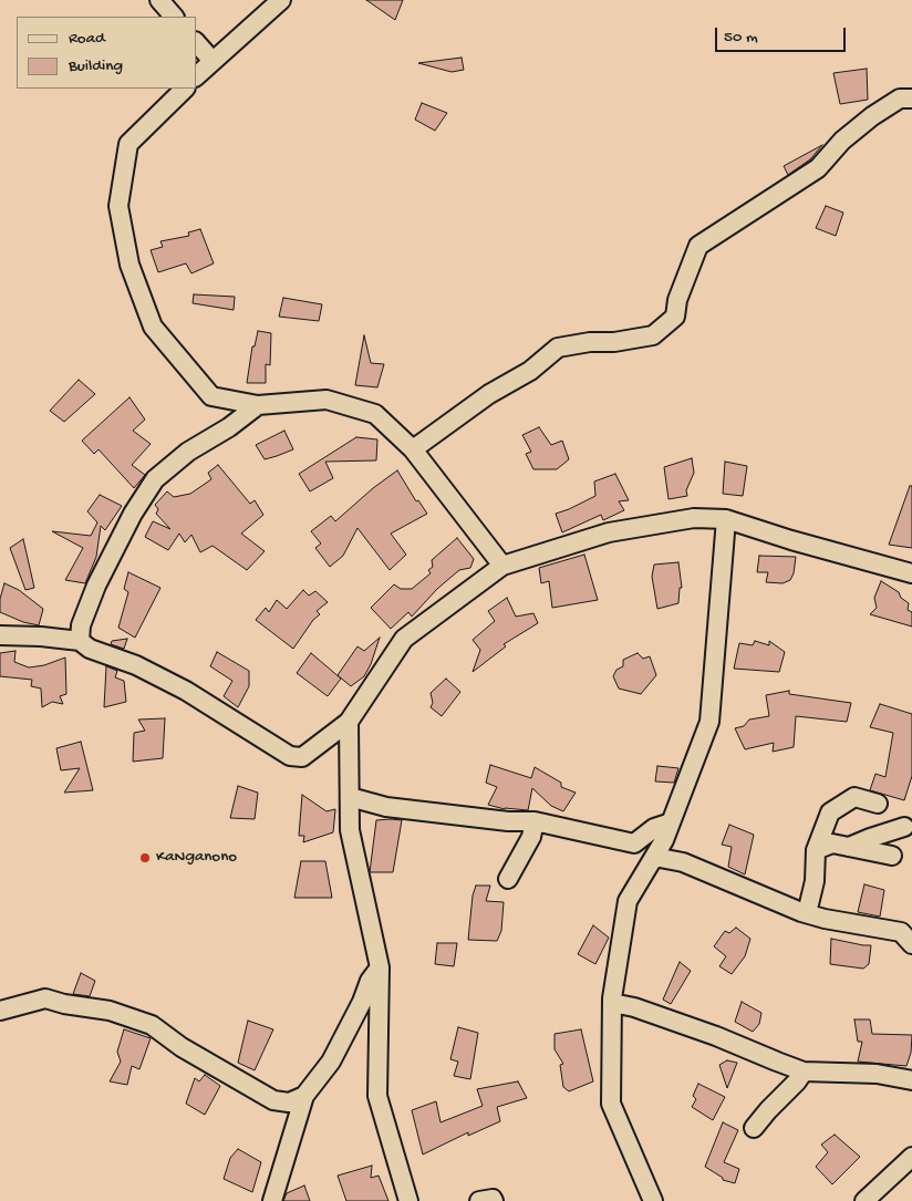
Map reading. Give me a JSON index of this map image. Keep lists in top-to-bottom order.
{
  "places": ["KaNganono"],
  "legend": ["Road", "Building"],
  "scale_bar": "50 m"
}
